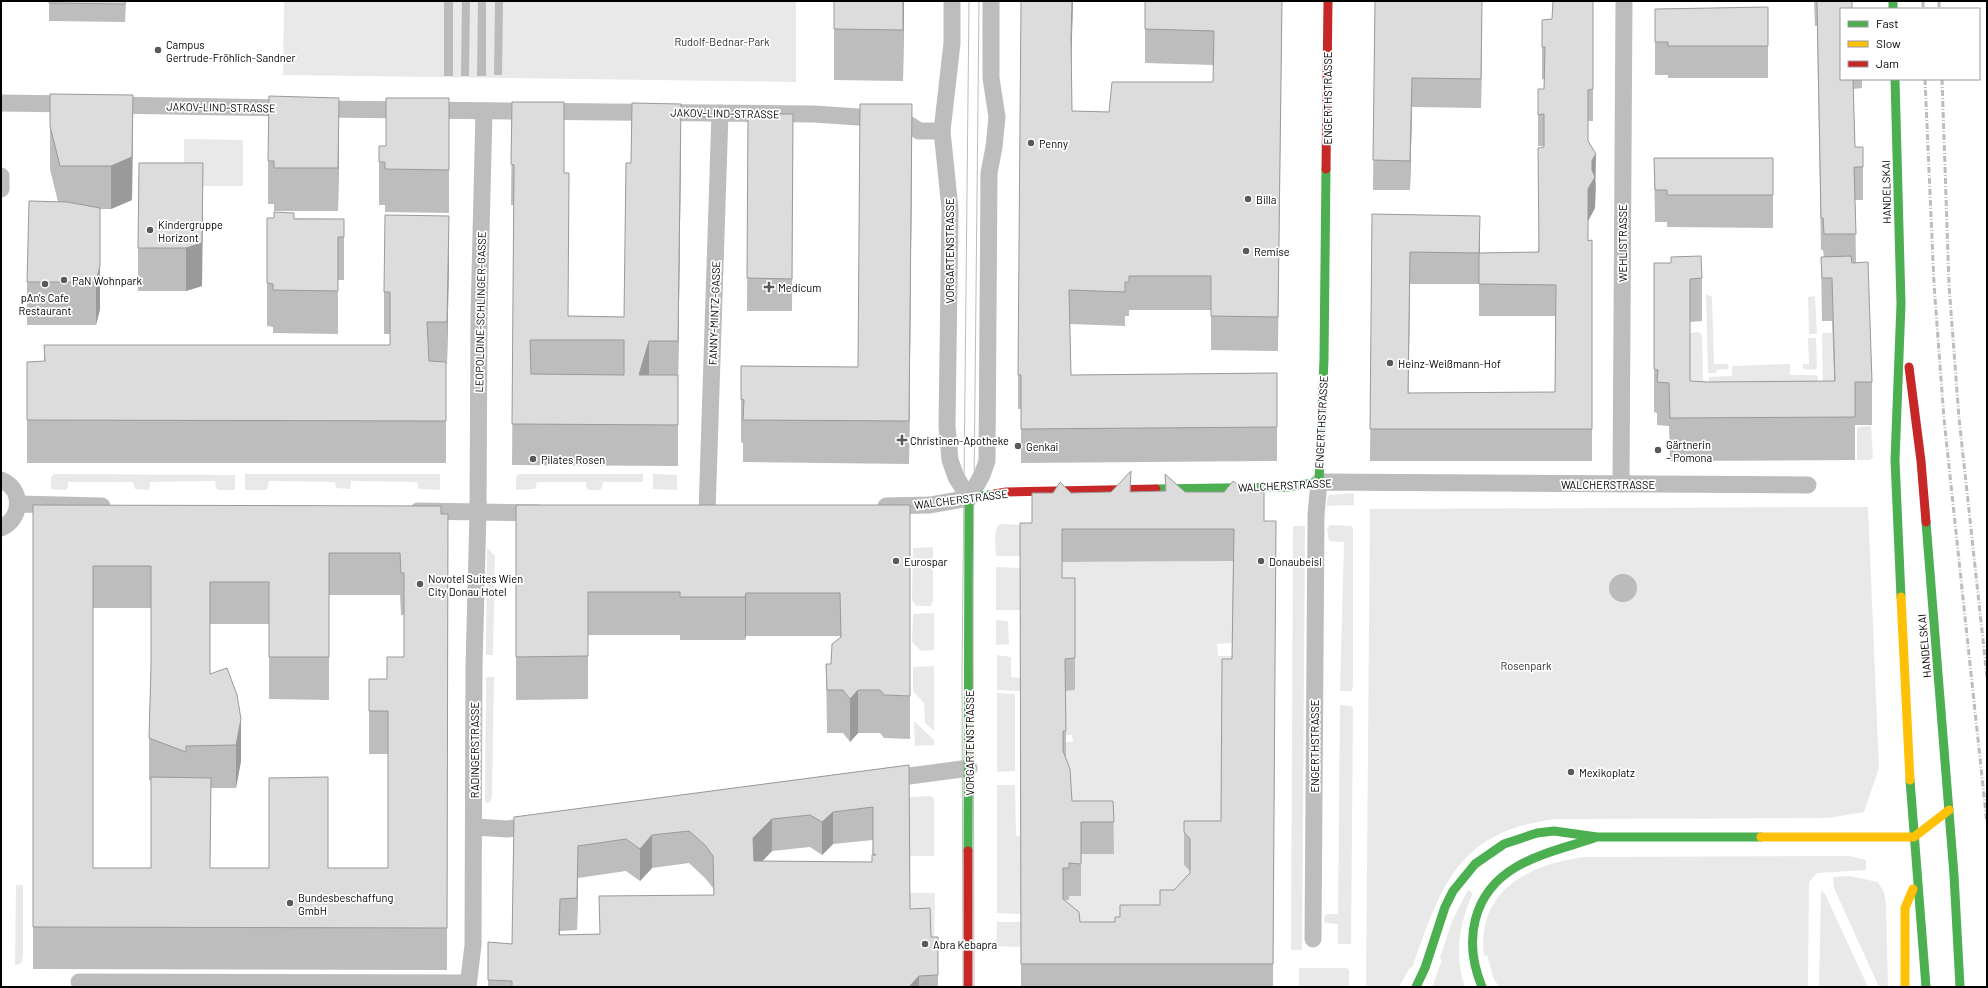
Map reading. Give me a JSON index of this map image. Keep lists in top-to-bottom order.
{
  "streets": {
    "main road": [
      "ENGERTHSTRASSE",
      "HANDELSKAI",
      "VORGARTENSTRASSE",
      "WALCHERSTRASSE"
    ],
    "street": [
      "JAKOV-LIND-STRASSE",
      "WEHLISTRASSE",
      "LEOPOLDINE-SCHLINGER-GASSE",
      "FANNY-MINTZ-GASSE",
      "RADINGERSTRASSE"
    ]
  },
  "crossings": [
    ["ENGERTHSTRASSE", "WALCHERSTRASSE"],
    ["JAKOV-LIND-STRASSE", "VORGARTENSTRASSE"],
    ["JAKOV-LIND-STRASSE", "LEOPOLDINE-SCHLINGER-GASSE"],
    ["JAKOV-LIND-STRASSE", "FANNY-MINTZ-GASSE"],
    ["WEHLISTRASSE", "WALCHERSTRASSE"],
    ["VORGARTENSTRASSE", "WALCHERSTRASSE"],
    ["LEOPOLDINE-SCHLINGER-GASSE", "RADINGERSTRASSE"]
  ],
  "parks": ["Rudolf-Bednar-Park", "Rosenpark"],
  "places": {
    "other": [
      "Campus Gertrude-Fröhlich-Sandner",
      "Penny",
      "Billa",
      "Kindergruppe Horizont",
      "Remise",
      "PaN Wohnpark",
      "pAn's Cafe Restaurant",
      "Heinz-Weißmann-Hof",
      "Genkai",
      "Gärtnerin – Pomona",
      "Pilates Rosen",
      "Eurospar",
      "Donaubeisl",
      "Novotel Suites Wien City Donau Hotel",
      "Mexikoplatz",
      "Bundesbeschaffung GmbH",
      "Abra Kebapra"
    ],
    "health": ["Medicum", "Christinen-Apotheke"]
  },
  "legend": ["Fast", "Slow", "Jam"]
}
